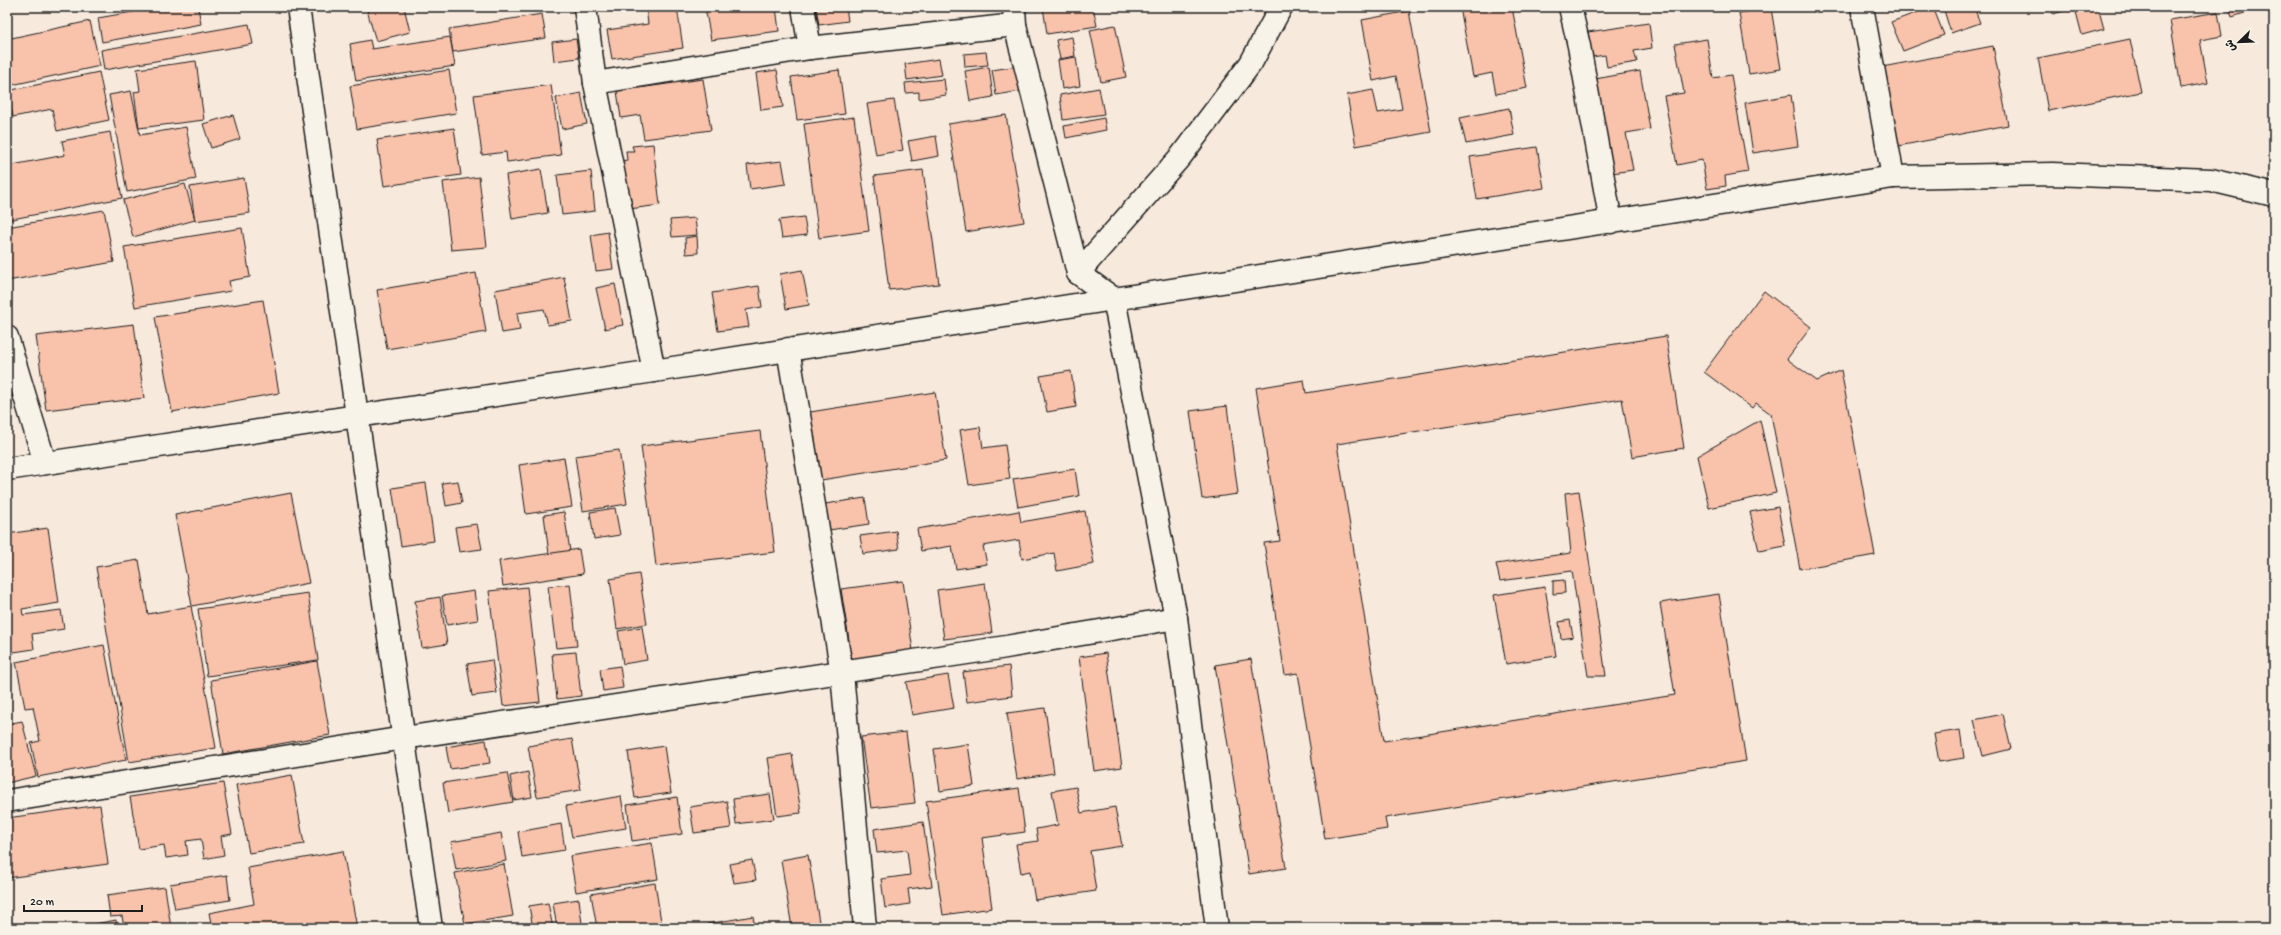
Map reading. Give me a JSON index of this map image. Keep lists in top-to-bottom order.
{
  "scale_bar": "20 m",
  "north": "bottom left"
}
